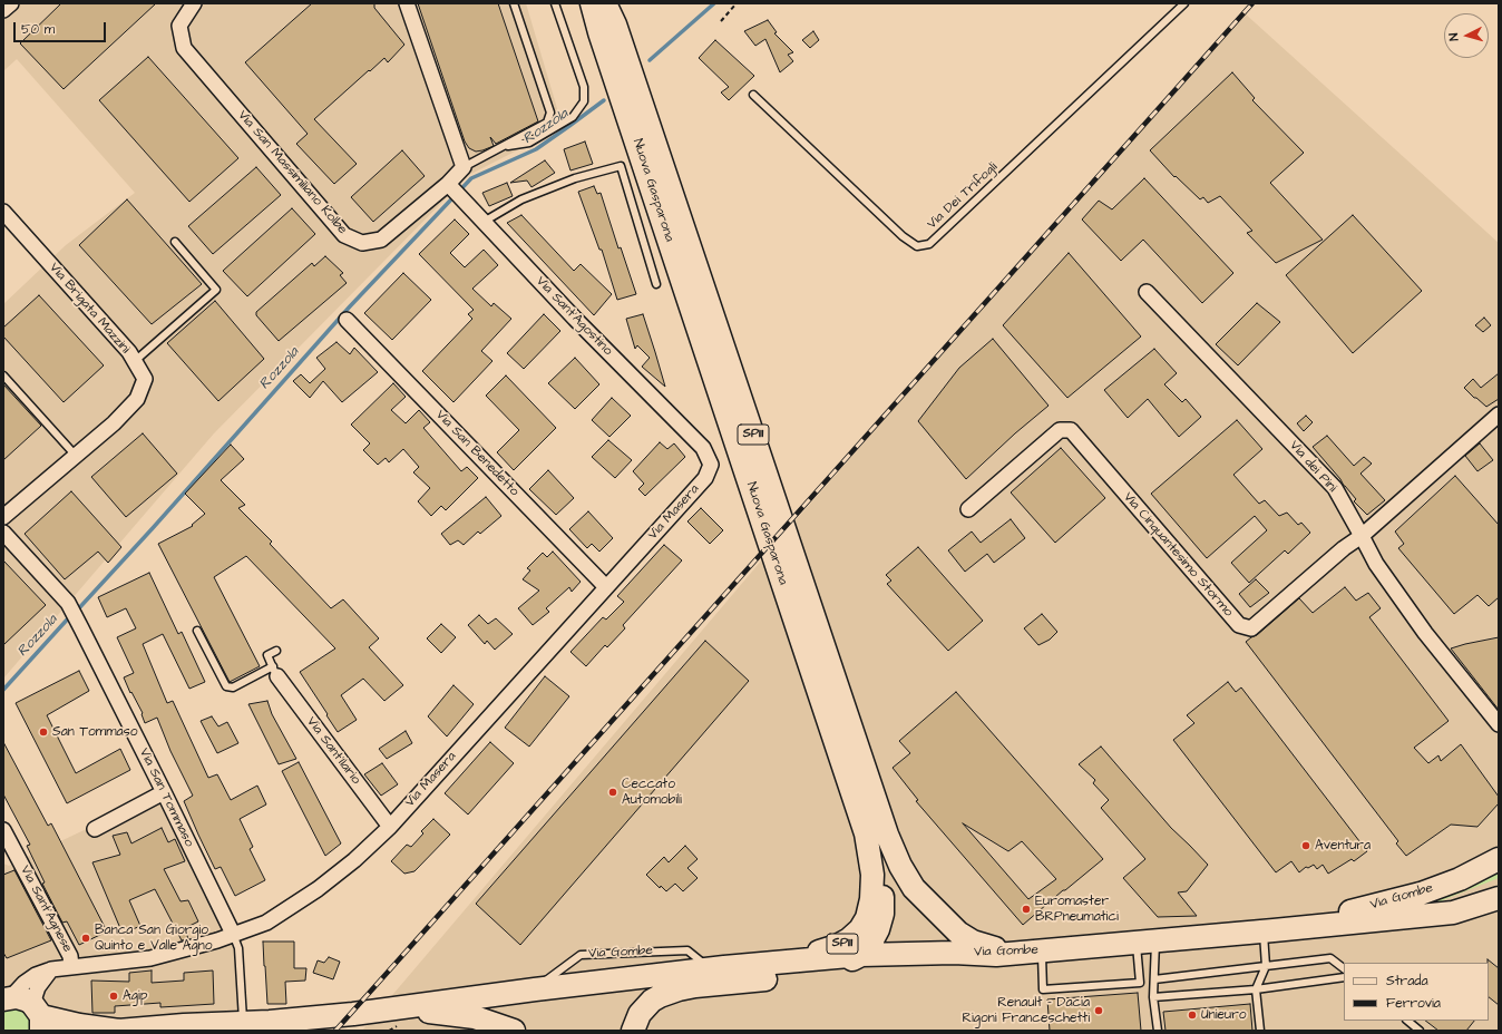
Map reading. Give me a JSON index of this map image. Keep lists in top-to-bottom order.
{
  "streets": {
    "main road": ["Nuova Gasparona", "SP111", "Via Gombe"],
    "street": [
      "Via San Massimiliano Kolbe",
      "Via Brigata Mazzini",
      "Via Sant'Agostino",
      "Via San Benedetto",
      "Via dei Pini",
      "Via Masera",
      "Via Cinquantesimo Stormo",
      "Via Sant'Ilario",
      "Via San Tommaso",
      "Via Sant'Agnese"
    ],
    "lane": ["Via Dei Trifogli"]
  },
  "crossings": [
    ["Via San Massimiliano Kolbe", "Via Sant'Agostino"],
    ["Nuova Gasparona", "SP111"],
    ["Nuova Gasparona", "Via Gombe"],
    ["Via Sant'Agostino", "Via Masera"],
    ["SP111", "Via Gombe"],
    ["Via San Benedetto", "Via Masera"],
    ["Via dei Pini", "Via Cinquantesimo Stormo"],
    ["Via Masera", "Via Sant'Ilario"],
    ["Via Masera", "Via San Tommaso"],
    ["Via Masera", "Via Gombe"],
    ["Via Masera", "Via Sant'Agnese"]
  ],
  "water": ["Rozzola"],
  "places": [
    "San Tommaso",
    "Ceccato Automobili",
    "Aventura",
    "Euromaster BRPneumatici",
    "Banca San Giorgio Quinto e Valle Agno",
    "Agip",
    "Renault - Dacia Rigoni Franceschetti",
    "Unieuro"
  ],
  "legend": ["Strada", "Ferrovia"],
  "scale_bar": "50 m",
  "north": "left"
}
